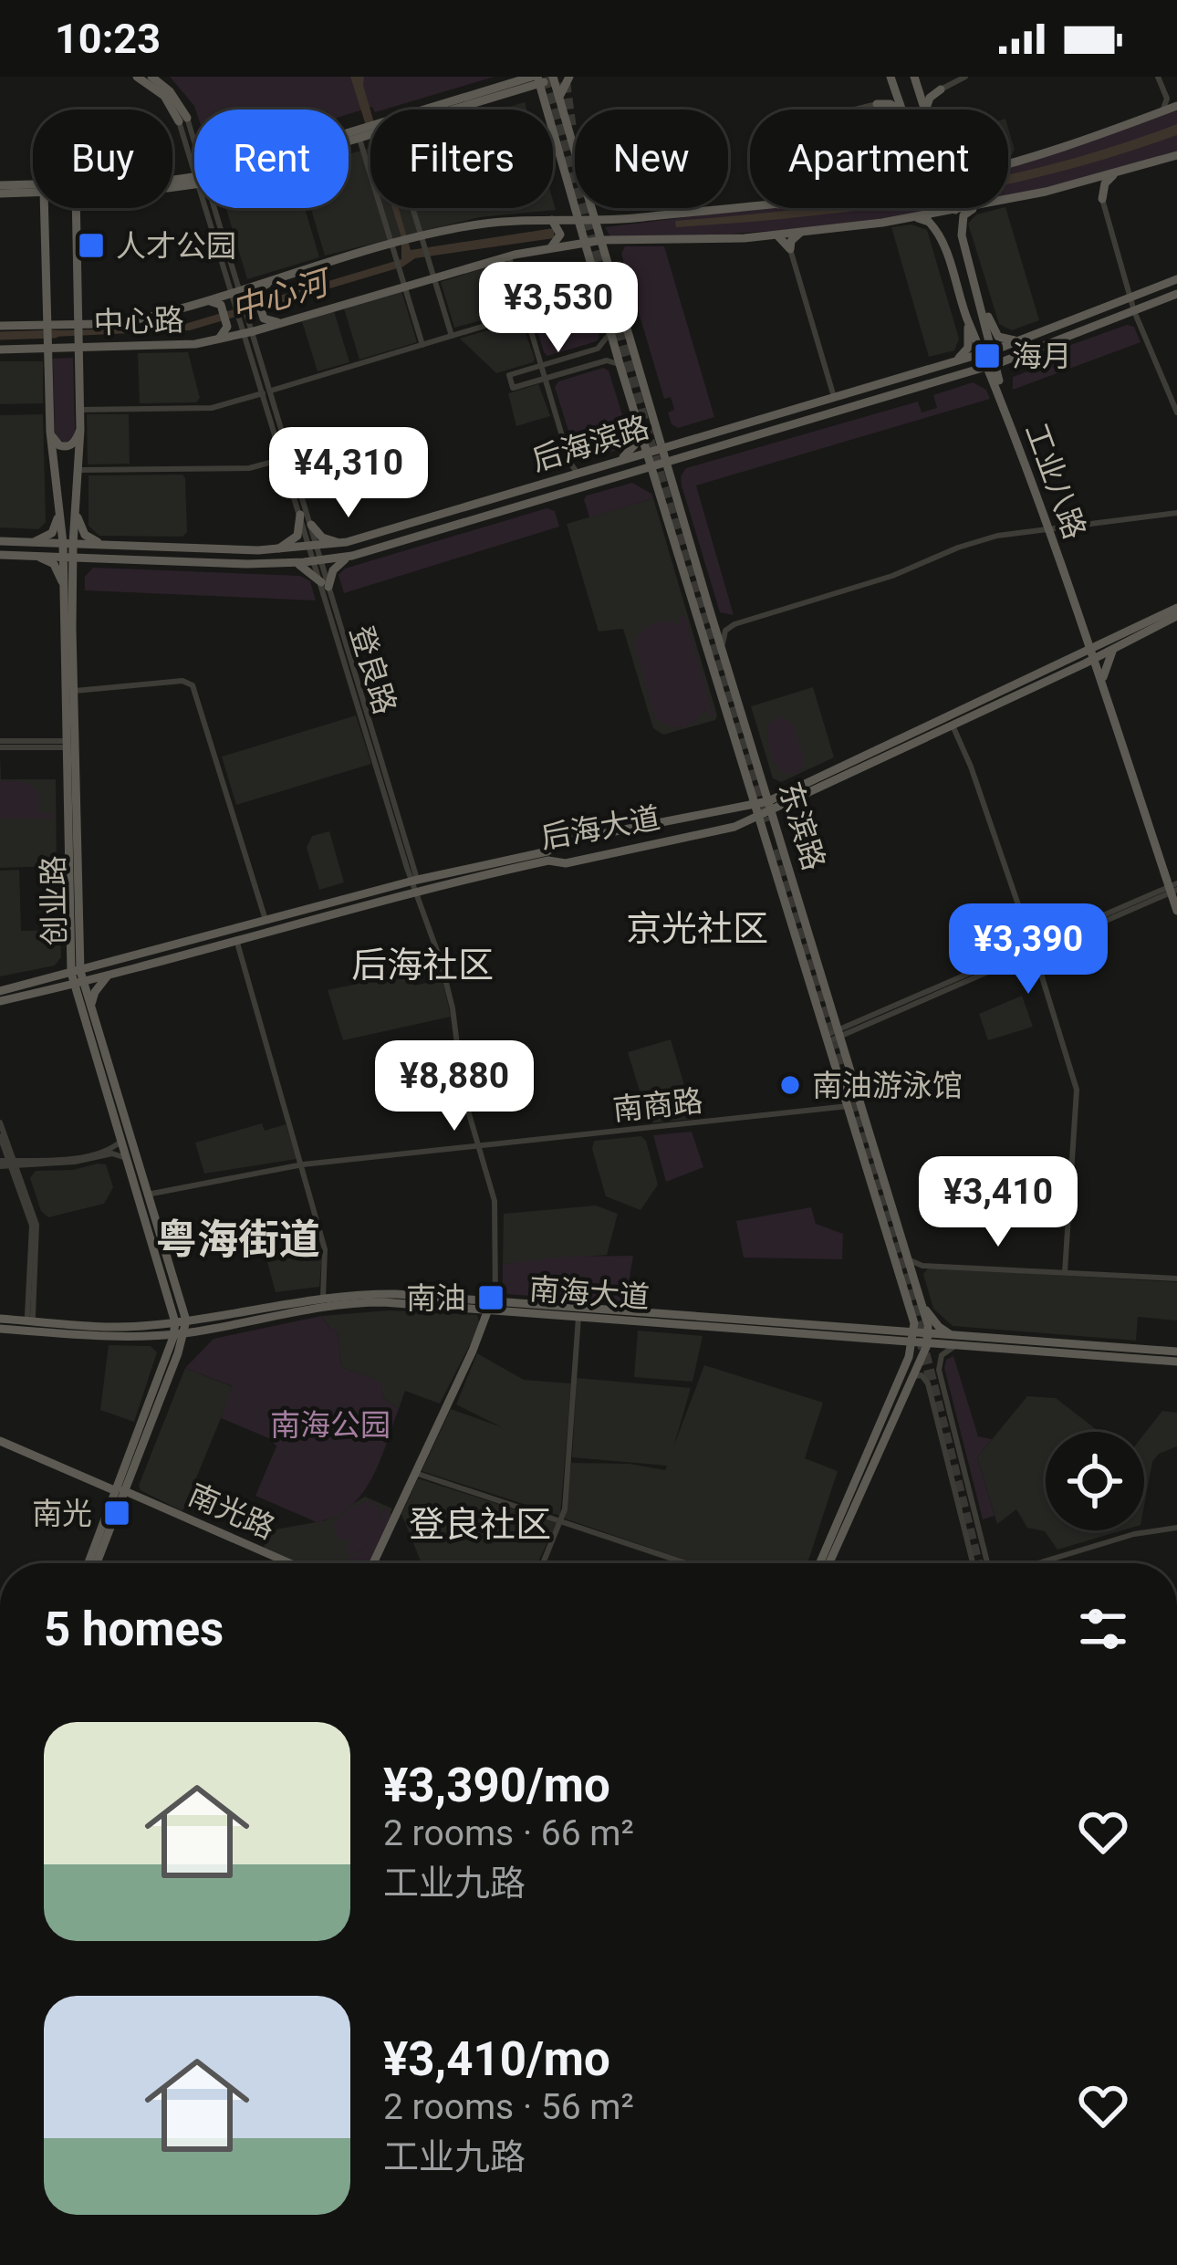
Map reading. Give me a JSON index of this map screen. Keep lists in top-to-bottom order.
{
  "streets": {
    "main road": [
      "中心路",
      "后海滨路",
      "工业八路",
      "东滨路",
      "后海大道",
      "创业路",
      "南海大道",
      "南光路"
    ],
    "street": ["登良路", "南商路"]
  },
  "crossings": [
    ["中心路", "工业八路"],
    ["中心路", "东滨路"],
    ["中心路", "创业路"],
    ["后海滨路", "工业八路"],
    ["后海滨路", "登良路"],
    ["后海滨路", "东滨路"],
    ["后海滨路", "创业路"],
    ["工业八路", "后海大道"],
    ["登良路", "后海大道"],
    ["东滨路", "后海大道"],
    ["东滨路", "南商路"],
    ["东滨路", "南海大道"],
    ["后海大道", "创业路"],
    ["创业路", "南商路"],
    ["创业路", "南海大道"],
    ["创业路", "南光路"]
  ],
  "districts": [
    "京光社区",
    "后海社区",
    "粤海街道",
    "登良社区"
  ],
  "water": ["中心河"],
  "parks": ["南海公园"],
  "places": {
    "transit": [
      "人才公园",
      "海月",
      "南油",
      "南光"
    ],
    "other": ["南油游泳馆"]
  },
  "page": {
    "status": "10:23",
    "chip": [
      "Buy",
      "Rent",
      "Filters",
      "New",
      "Apartment"
    ],
    "price": [
      "¥3,530",
      "¥4,310",
      "¥3,390",
      "¥8,880",
      "¥3,410"
    ],
    "heading": "5 homes",
    "list": [
      {
        "name": "¥3,390/mo",
        "note": "2 rooms · 66 m² · 工业九路"
      },
      {
        "name": "¥3,410/mo",
        "note": "2 rooms · 56 m² · 工业九路"
      }
    ]
  }
}
